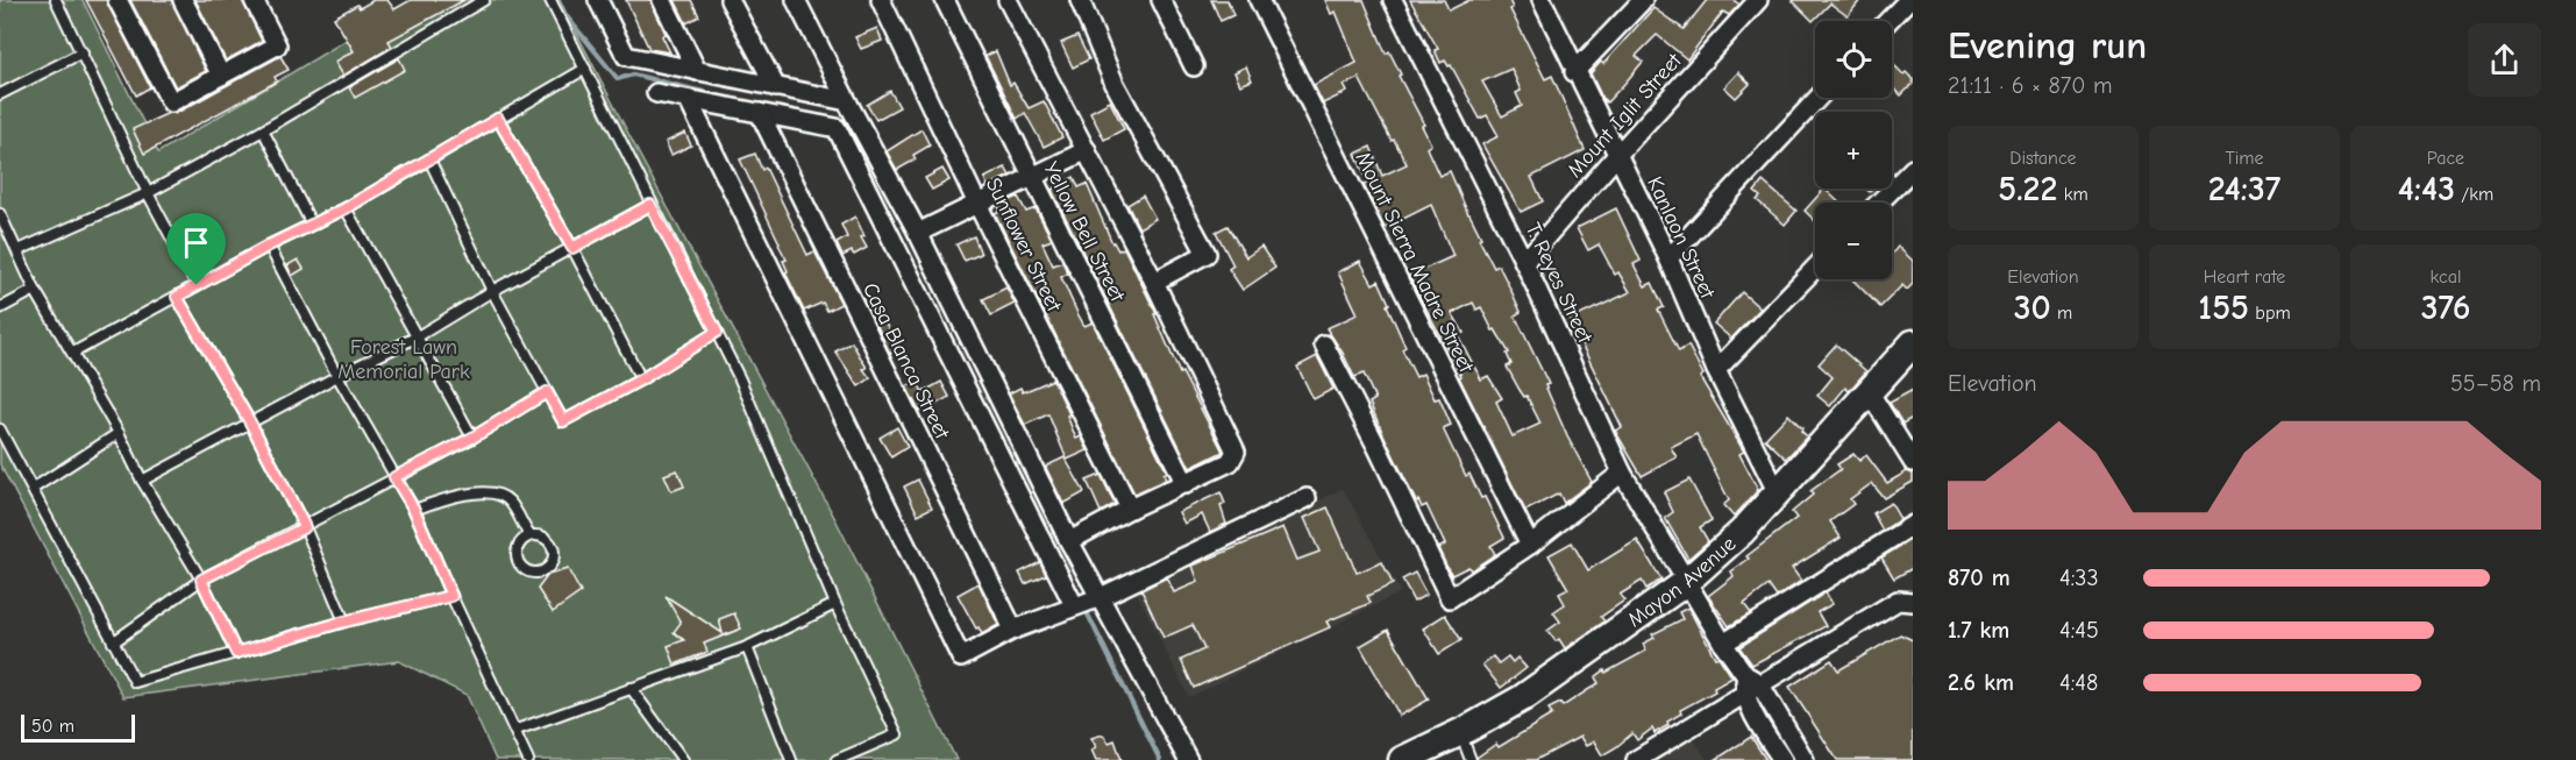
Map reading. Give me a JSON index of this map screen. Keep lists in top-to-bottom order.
{
  "streets": {
    "main road": ["Mayon Avenue"],
    "street": [
      "Mount Iglit Street",
      "Yellow Bell Street",
      "Kanlaon Street",
      "Sunflower Street",
      "Mount Sierra Madre Street",
      "T. Reyes Street",
      "Casa Blanca Street"
    ]
  },
  "crossings": [
    ["Mount Iglit Street", "Kanlaon Street"],
    ["Mount Iglit Street", "T. Reyes Street"],
    ["Kanlaon Street", "Mayon Avenue"],
    ["T. Reyes Street", "Mayon Avenue"]
  ],
  "parks": ["Forest Lawn Memorial Park"],
  "scale_bar": "50 m",
  "page": {
    "heading": ["Evening run", "21:11 · 6 × 870 m"],
    "map_buttons": ["+", "−"],
    "stats": [
      ["Distance", "5.22 km"],
      ["Time", "24:37"],
      ["Pace", "4:43 /km"],
      ["Elevation", "30 m"],
      ["Heart rate", "155 bpm"],
      ["kcal", "376"]
    ],
    "chart": ["Elevation", "55–58 m"],
    "list": [
      {
        "name": "870 m",
        "note": "4:33"
      },
      {
        "name": "1.7 km",
        "note": "4:45"
      },
      {
        "name": "2.6 km",
        "note": "4:48"
      }
    ],
    "scale": "50 m"
  }
}
